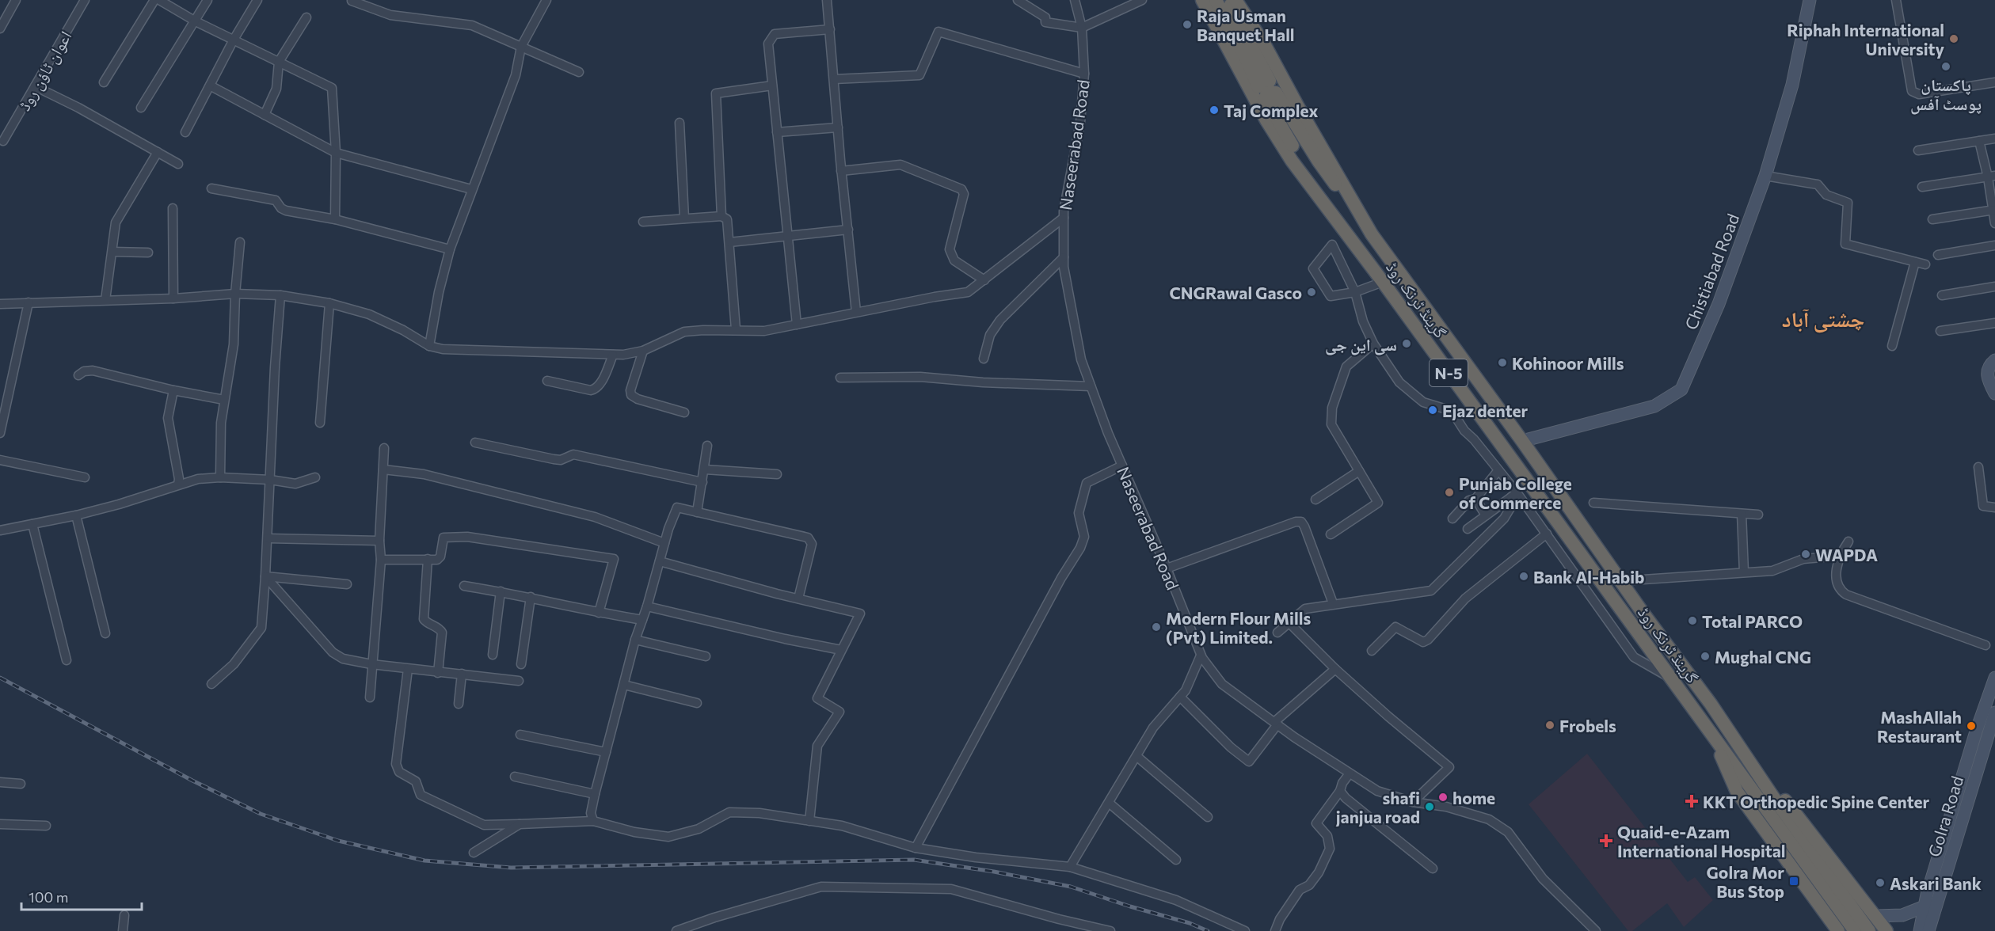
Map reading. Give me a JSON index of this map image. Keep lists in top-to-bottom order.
{
  "streets": {
    "highway": ["گرینڈ ٹرنک روڈ", "N-5"],
    "main road": ["Chistiabad Road", "Golra Road"],
    "street": ["اعوان ٹاؤن روڈ", "Naseerabad Road"]
  },
  "crossings": [
    ["Chistiabad Road", "گرینڈ ٹرنک روڈ"]
  ],
  "districts": ["چشتی آباد"],
  "places": {
    "other": [
      "Raja Usman Banquet Hall",
      "Riphah International University",
      "پاکستان پوسٹ آفس",
      "Taj Complex",
      "CNGRawal Gasco",
      "سی این جی",
      "Kohinoor Mills",
      "Ejaz denter",
      "Punjab College of Commerce",
      "WAPDA",
      "Bank Al-Habib",
      "Total PARCO",
      "Modern Flour Mills (Pvt) Limited.",
      "Mughal CNG",
      "Frobels",
      "MashAllah Restaurant",
      "home",
      "shafi janjua road",
      "Askari Bank"
    ],
    "health": ["KKT Orthopedic Spine Center", "Quaid-e-Azam International Hospital"],
    "transit": ["Golra Mor Bus Stop"]
  },
  "scale_bar": "100 m"
}
